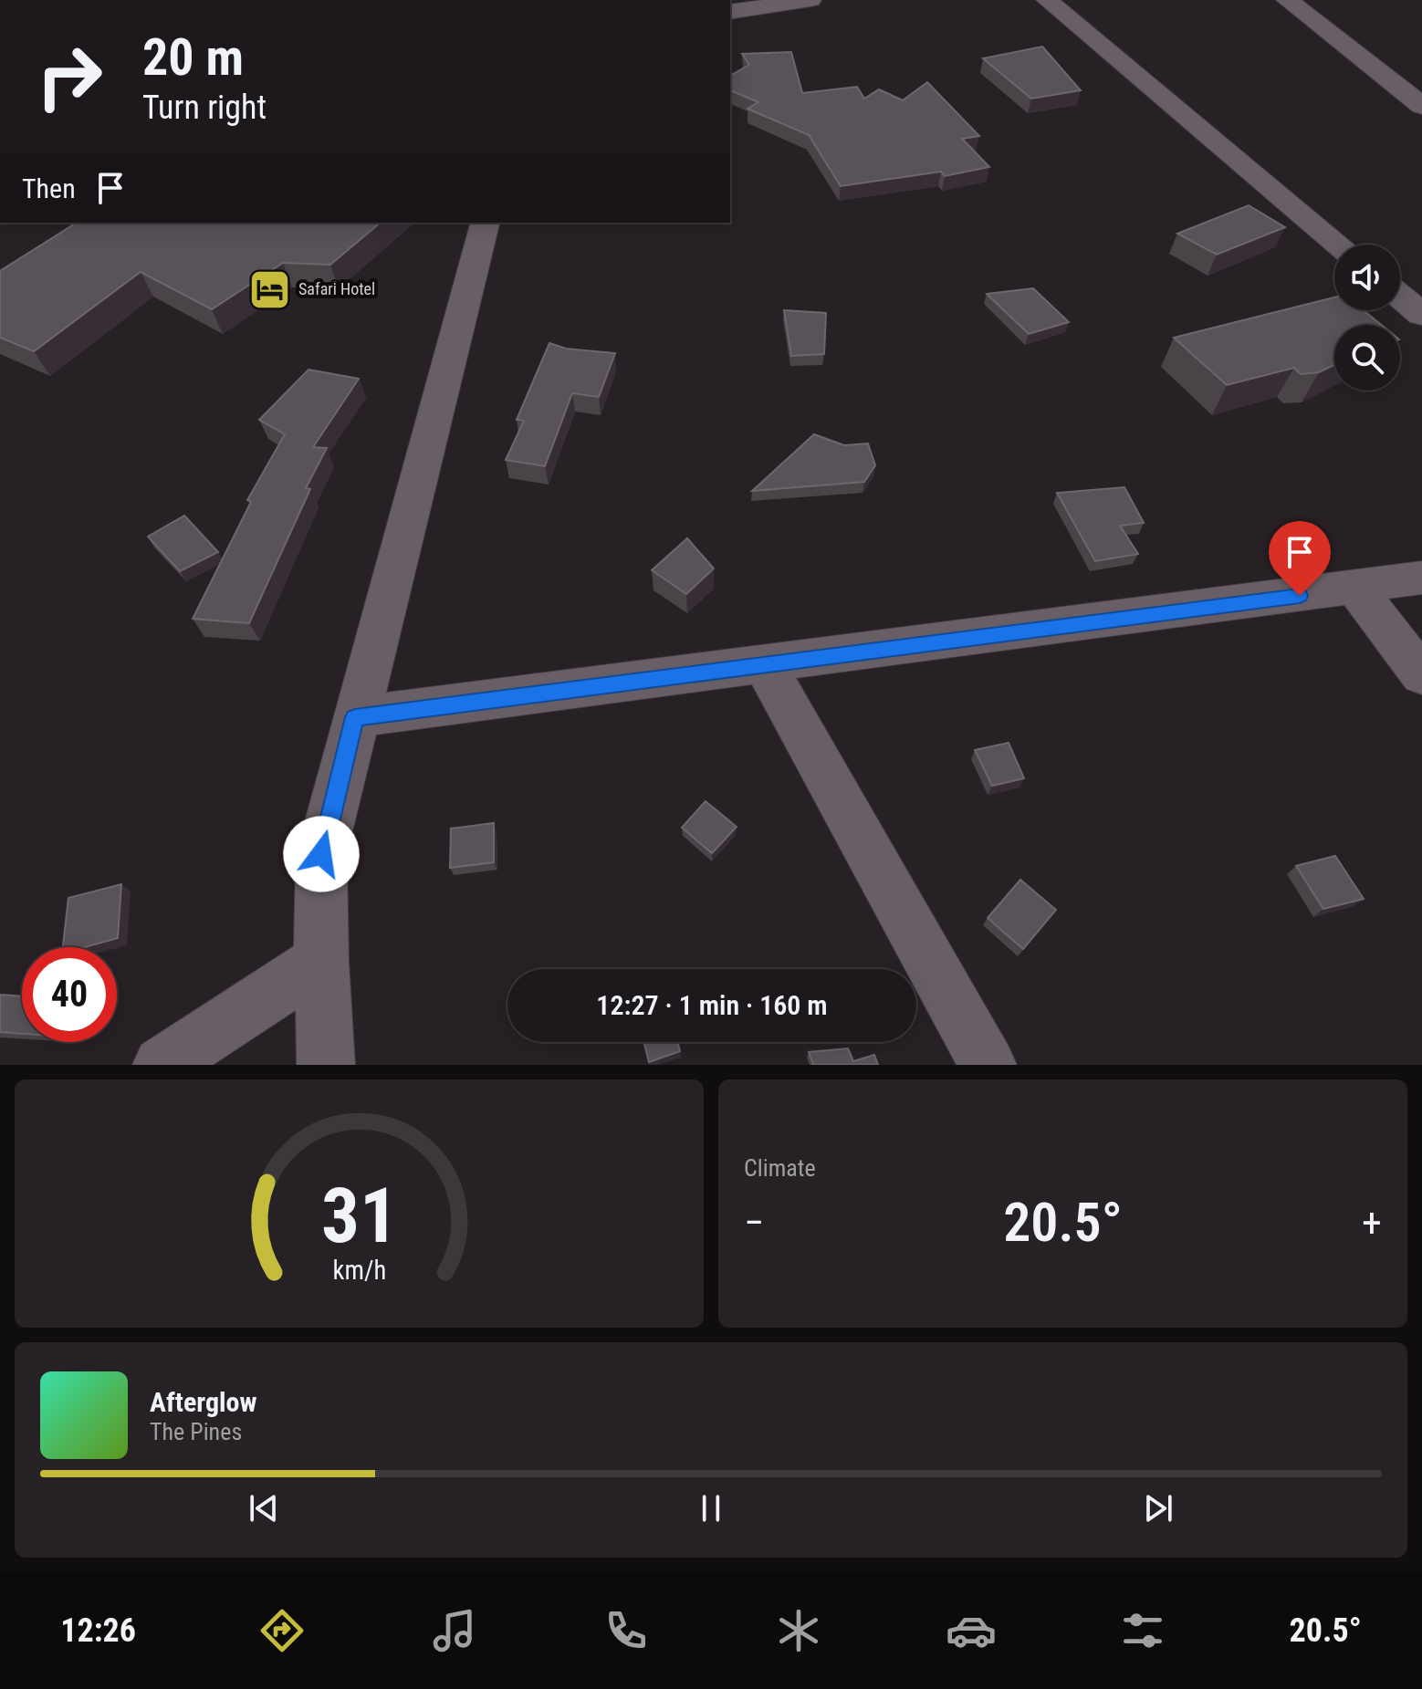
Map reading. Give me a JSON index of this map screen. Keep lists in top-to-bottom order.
{
  "places": {
    "hotel": ["Safari Hotel"]
  },
  "page": {
    "turn": ["20 m", "Turn right"],
    "then": "Then",
    "limit": "40",
    "trip": "12:27 · 1 min · 160 m",
    "tile": "Climate",
    "heat": ["−", "20.5°", "+"],
    "song": ["Afterglow", "The Pines"],
    "tabs": ["12:26", "20.5°"],
    "gauge": ["31", "km/h"]
  }
}
